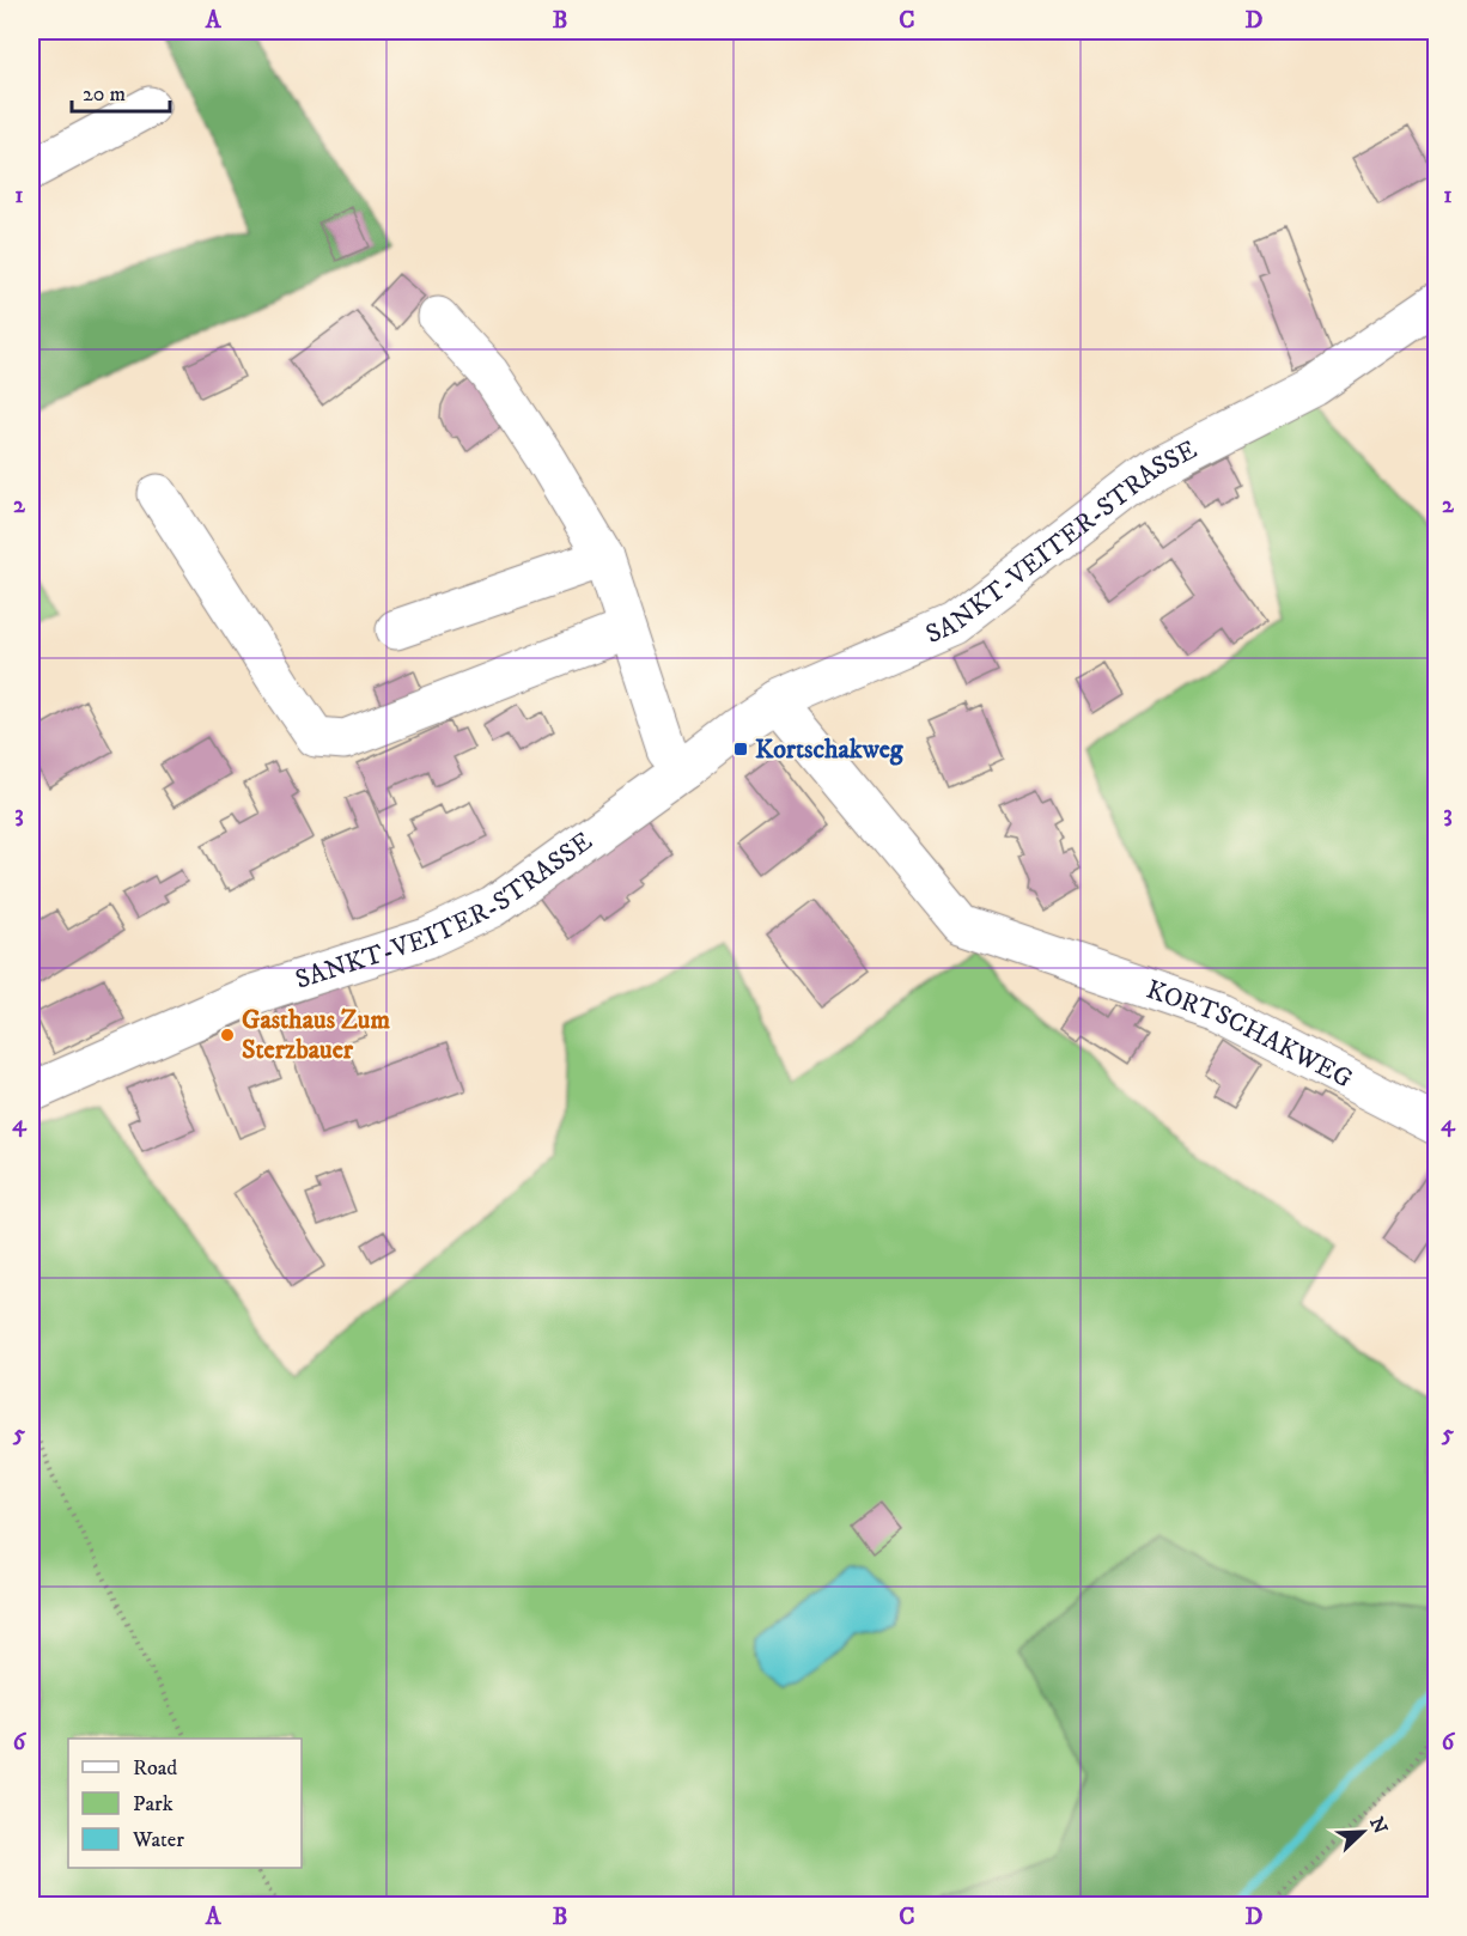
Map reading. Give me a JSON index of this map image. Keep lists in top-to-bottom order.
{
  "streets": {
    "street": ["SANKT-VEITER-STRASSE", "KORTSCHAKWEG"]
  },
  "crossings": [
    ["SANKT-VEITER-STRASSE", "KORTSCHAKWEG"]
  ],
  "places": {
    "transit": ["Kortschakweg"],
    "other": ["Gasthaus Zum Sterzbauer"]
  },
  "legend": ["Road", "Park", "Water"],
  "scale_bar": "20 m",
  "north": "top right",
  "grid": {
    "columns": [
      "A",
      "B",
      "C",
      "D"
    ],
    "rows": [
      "1",
      "2",
      "3",
      "4",
      "5",
      "6"
    ]
  }
}
